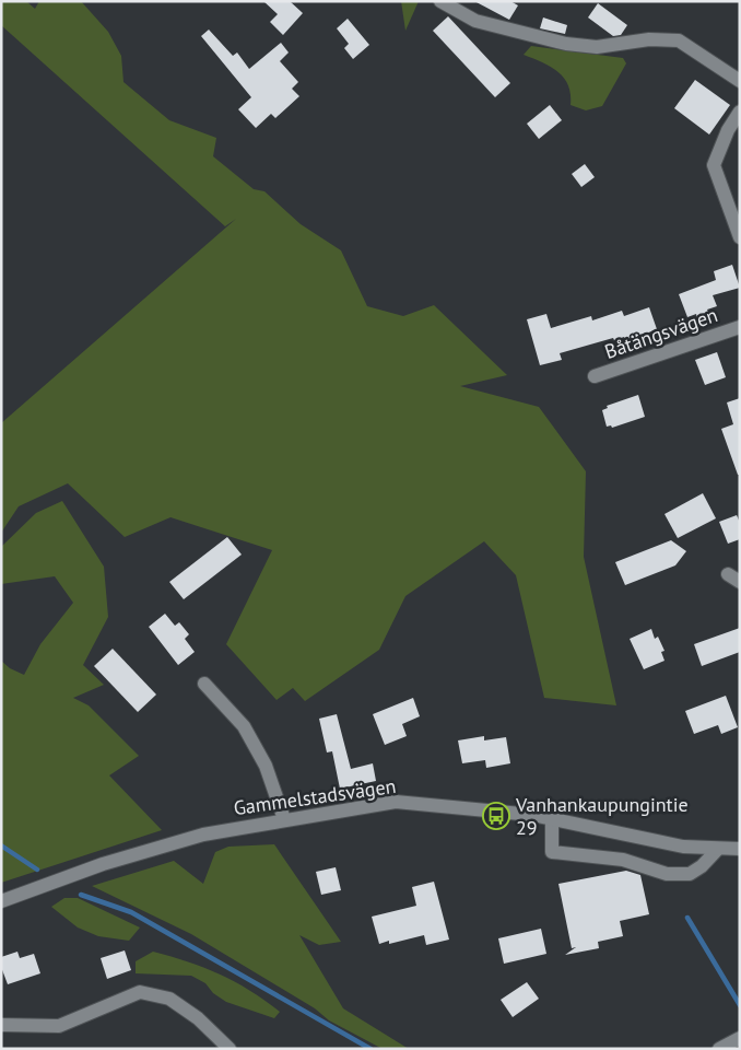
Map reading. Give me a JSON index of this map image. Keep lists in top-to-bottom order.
{
  "streets": {
    "street": ["Båtängsvägen", "Gammelstadsvägen"]
  },
  "places": {
    "bus stop": ["Vanhankaupungintie 29"]
  }
}
